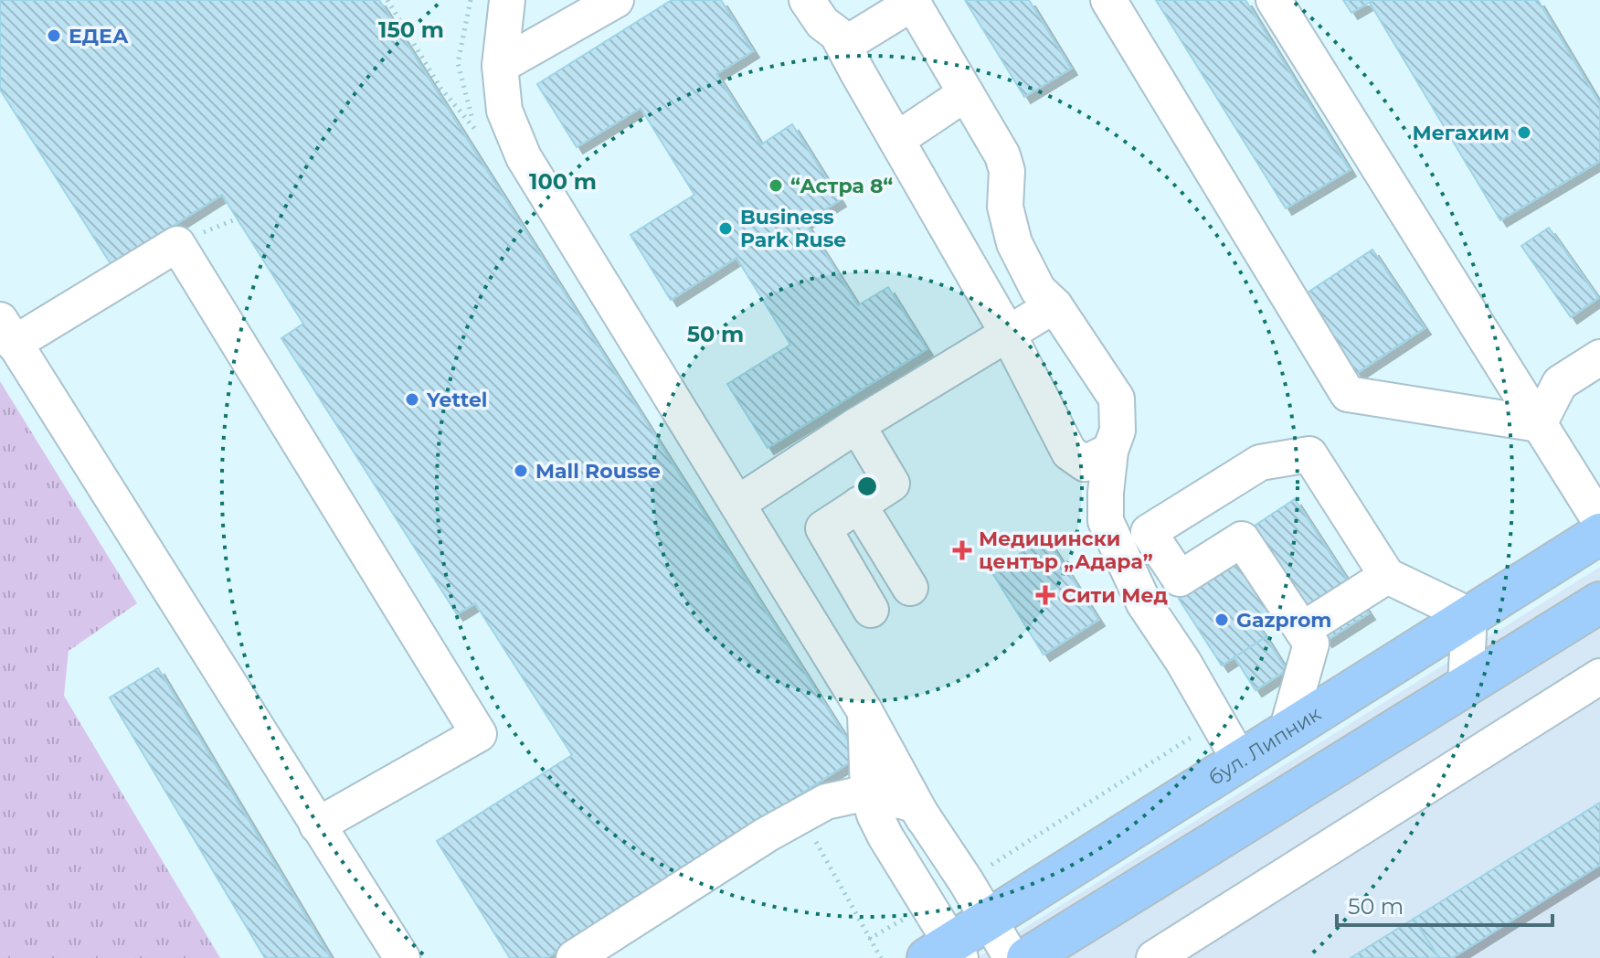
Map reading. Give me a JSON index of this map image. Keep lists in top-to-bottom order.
{
  "streets": {
    "main road": ["бул. Липник"]
  },
  "places": {
    "other": [
      "ЕДЕА",
      "Мегахим",
      "“Астра 8“",
      "Business Park Ruse",
      "Yettel",
      "Mall Rousse",
      "Gazprom"
    ],
    "health": ["Медицински център „Адара”", "Сити Мед"]
  },
  "scale_bar": "50 m",
  "rings": ["150 m", "100 m", "50 m"]
}
